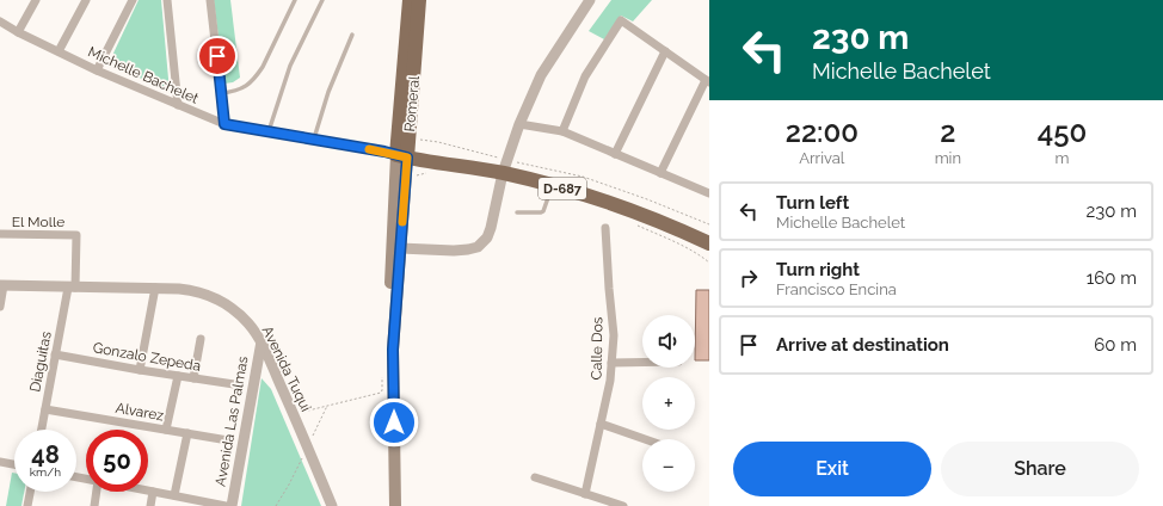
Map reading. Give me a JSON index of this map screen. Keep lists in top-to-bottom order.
{
  "streets": {
    "highway": ["Romeral", "D-687"],
    "street": [
      "Michelle Bachelet",
      "El Molle",
      "Calle Dos",
      "Gonzalo Zepeda",
      "Diaguitas",
      "Avenida Tuqui",
      "Alvarez",
      "Avenida Las Palmas"
    ]
  },
  "crossings": [
    ["Michelle Bachelet", "Romeral"],
    ["Michelle Bachelet", "D-687"],
    ["Romeral", "D-687"],
    ["El Molle", "Diaguitas"],
    ["Gonzalo Zepeda", "Diaguitas"],
    ["Diaguitas", "Avenida Tuqui"],
    ["Diaguitas", "Alvarez"],
    ["Avenida Tuqui", "Avenida Las Palmas"]
  ],
  "page": {
    "turn": ["230 m", "Michelle Bachelet"],
    "eta": [
      "22:00",
      "Arrival",
      "2",
      "min",
      "450",
      "m"
    ],
    "list": [
      {
        "name": "Turn left",
        "note": "Michelle Bachelet",
        "value": "230 m"
      },
      {
        "name": "Turn right",
        "note": "Francisco Encina",
        "value": "160 m"
      },
      {
        "name": "Arrive at destination",
        "value": "60 m"
      }
    ],
    "map_buttons": ["+", "−"],
    "speed": "48 km/h",
    "limit": "50",
    "buttons": ["Exit", "Share"]
  }
}
